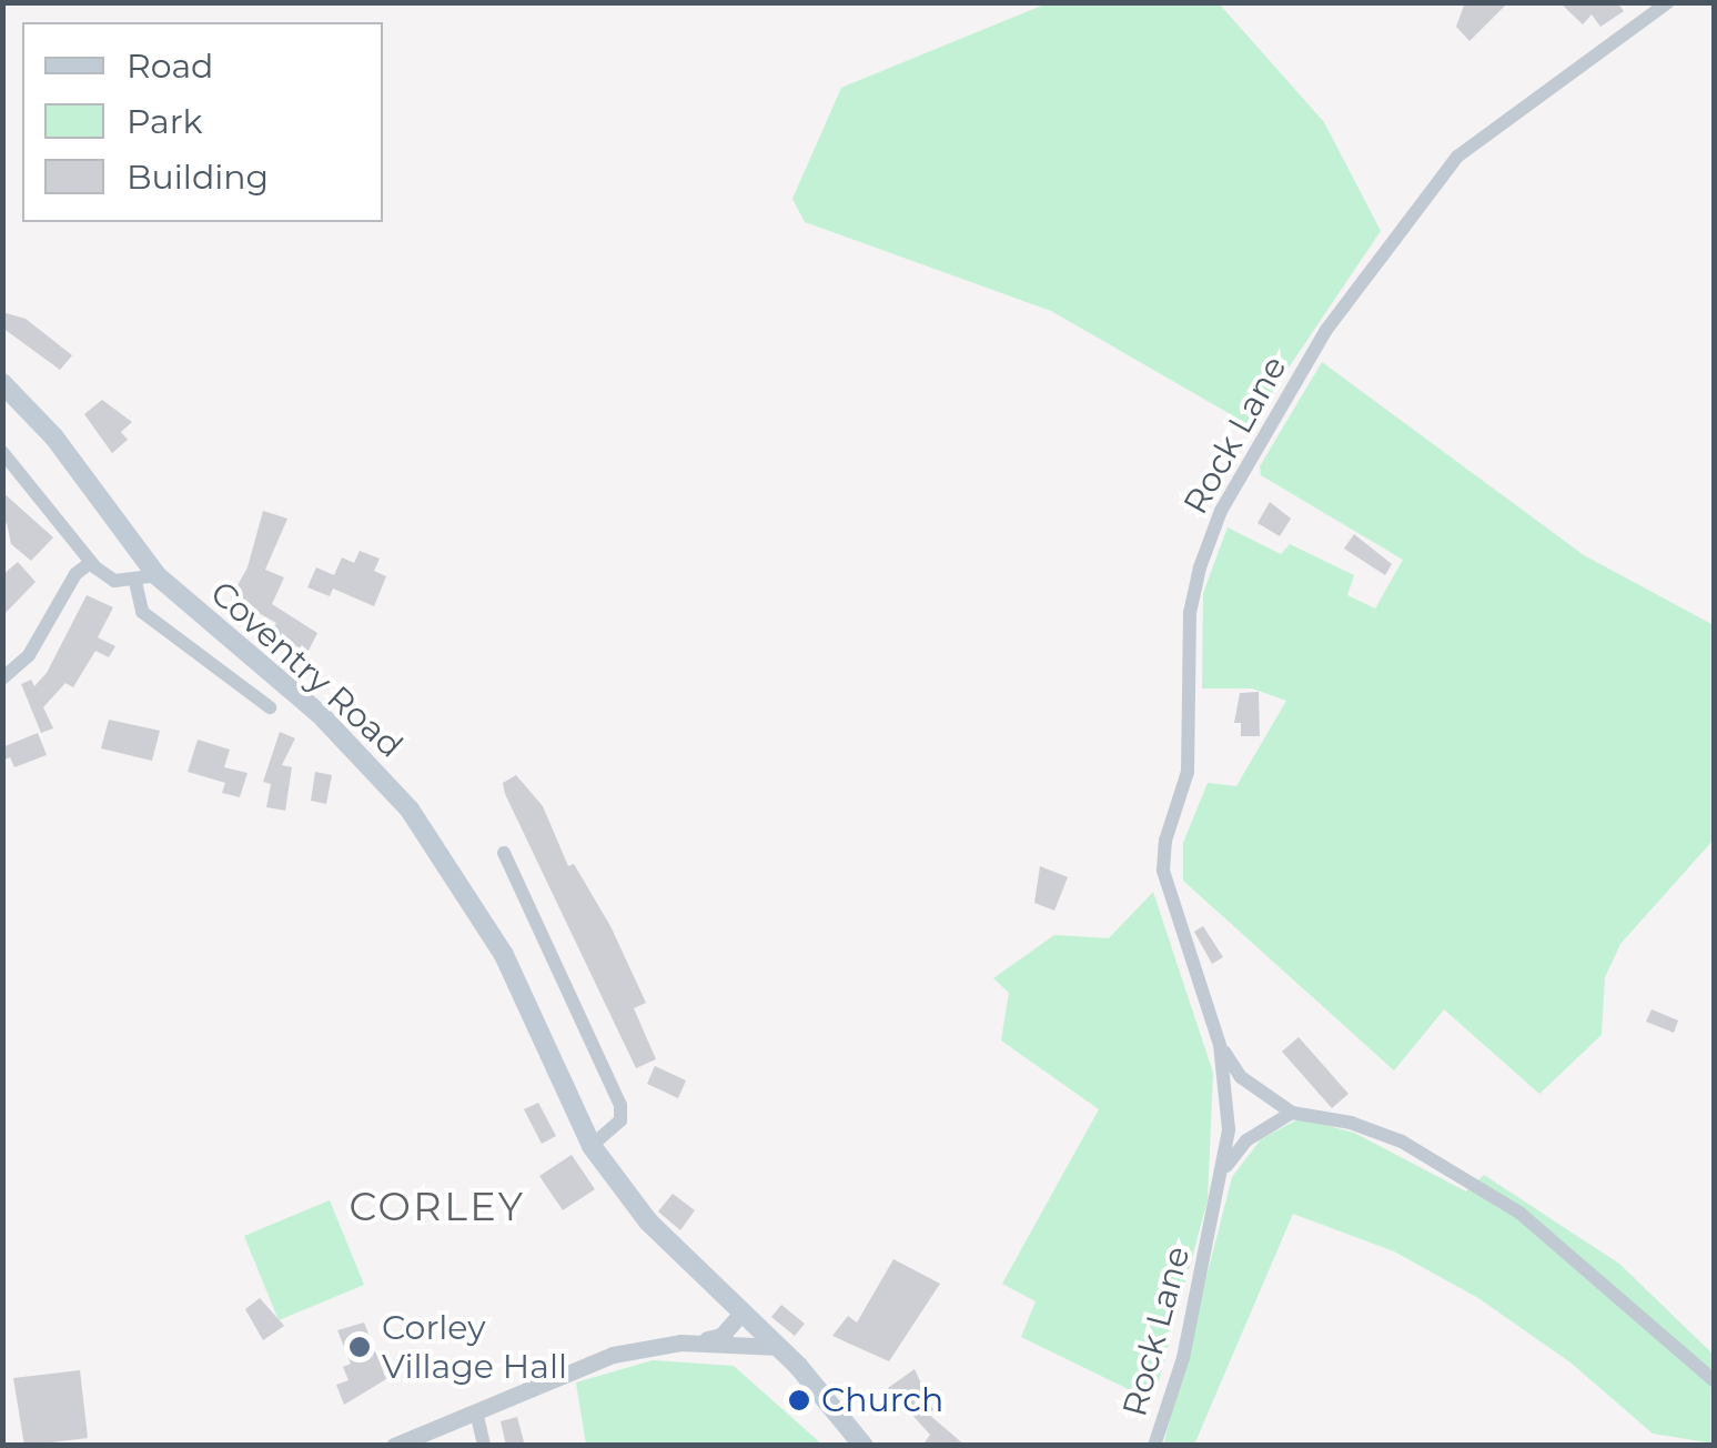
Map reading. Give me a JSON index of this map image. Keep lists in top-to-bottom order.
{
  "streets": {
    "main road": ["Coventry Road"],
    "street": ["Rock Lane"]
  },
  "districts": ["CORLEY"],
  "places": ["Corley Village Hall", "Church"],
  "legend": ["Road", "Park", "Building"]
}
